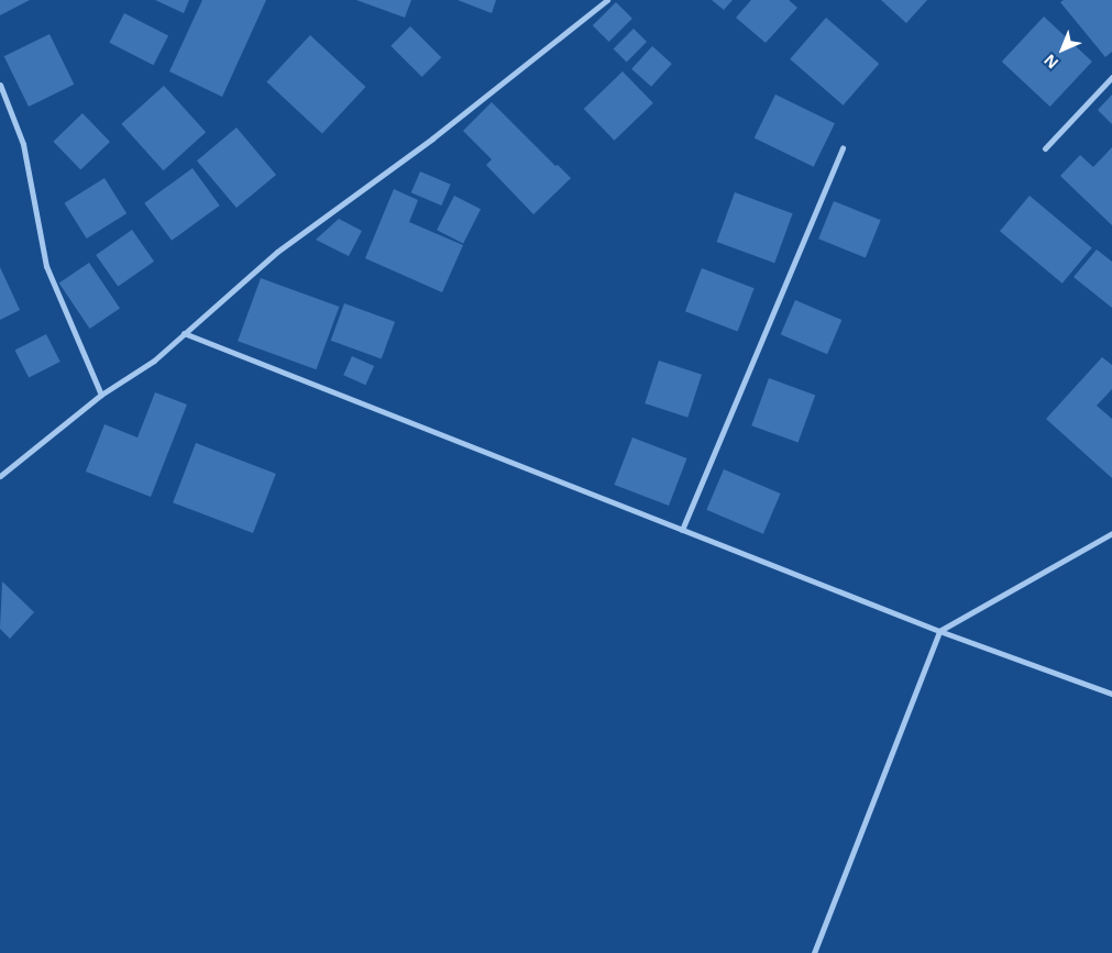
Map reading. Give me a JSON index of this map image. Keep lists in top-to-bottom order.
{
  "north": "bottom left"
}
